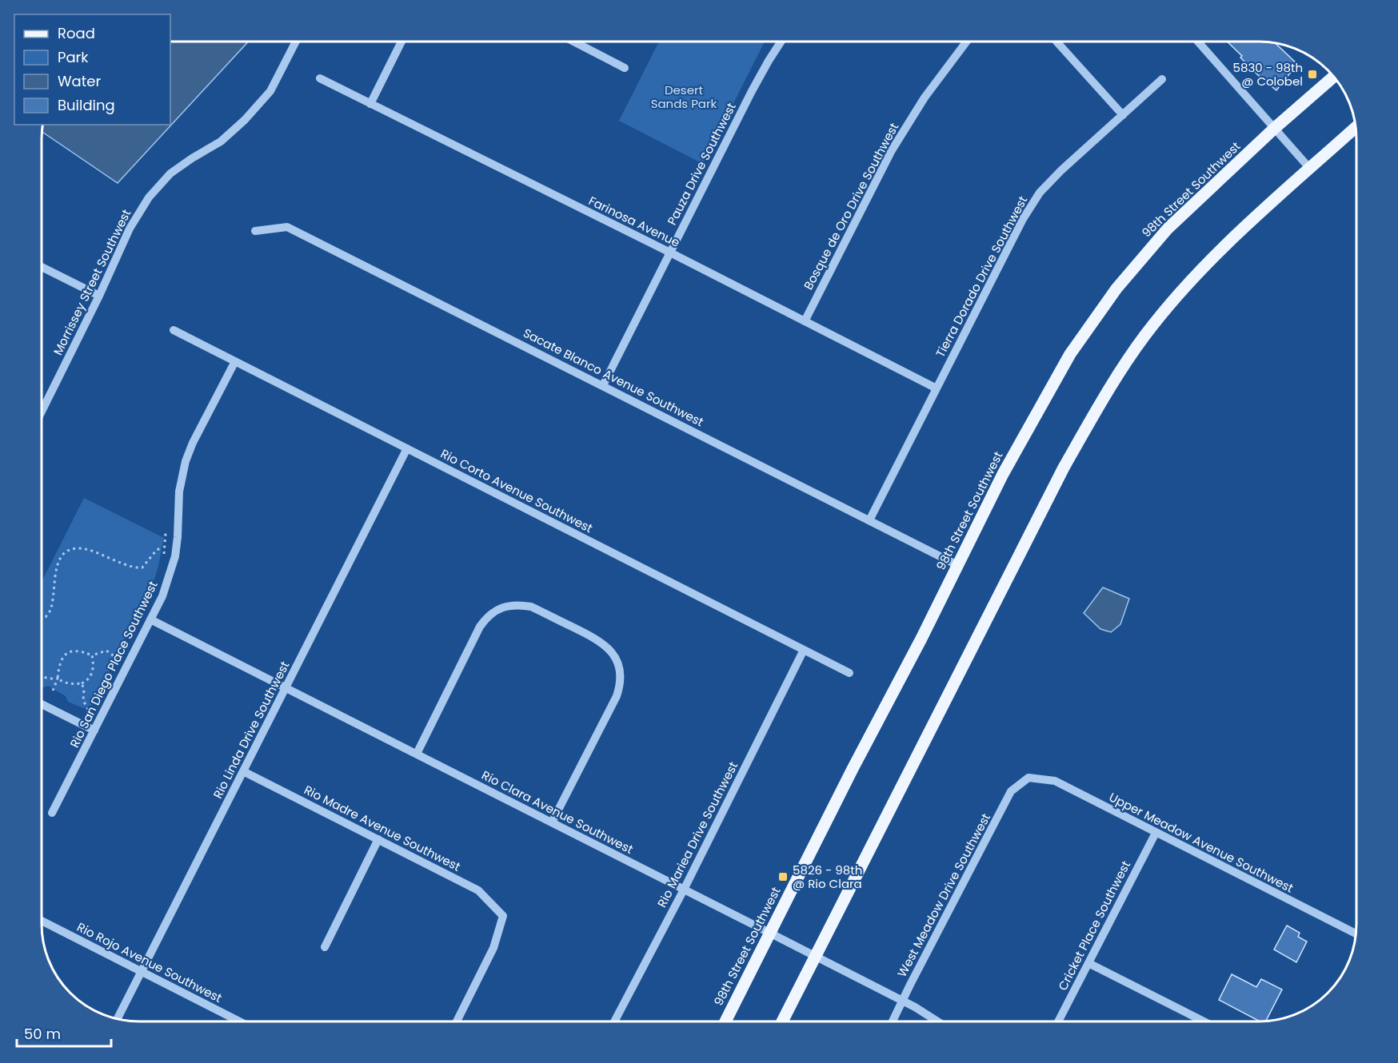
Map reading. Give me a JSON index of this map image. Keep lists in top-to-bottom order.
{
  "streets": {
    "main road": ["98th Street Southwest"],
    "street": [
      "Pauza Drive Southwest",
      "Bosque de Oro Drive Southwest",
      "Farinosa Avenue",
      "Tierra Dorado Drive Southwest",
      "Morrissey Street Southwest",
      "Sacate Blanco Avenue Southwest",
      "Rio Corto Avenue Southwest",
      "Rio San Diego Place Southwest",
      "Rio Linda Drive Southwest",
      "Rio Clara Avenue Southwest",
      "Rio Madre Avenue Southwest",
      "Rio Mariea Drive Southwest",
      "Upper Meadow Avenue Southwest",
      "West Meadow Drive Southwest",
      "Cricket Place Southwest",
      "Rio Rojo Avenue Southwest"
    ]
  },
  "crossings": [
    ["Pauza Drive Southwest", "Farinosa Avenue"],
    ["Pauza Drive Southwest", "Sacate Blanco Avenue Southwest"],
    ["98th Street Southwest", "Sacate Blanco Avenue Southwest"],
    ["98th Street Southwest", "Rio Clara Avenue Southwest"],
    ["Bosque de Oro Drive Southwest", "Farinosa Avenue"],
    ["Farinosa Avenue", "Tierra Dorado Drive Southwest"],
    ["Tierra Dorado Drive Southwest", "Sacate Blanco Avenue Southwest"],
    ["Rio Corto Avenue Southwest", "Rio San Diego Place Southwest"],
    ["Rio Corto Avenue Southwest", "Rio Linda Drive Southwest"],
    ["Rio Corto Avenue Southwest", "Rio Mariea Drive Southwest"],
    ["Rio San Diego Place Southwest", "Rio Clara Avenue Southwest"],
    ["Rio Linda Drive Southwest", "Rio Clara Avenue Southwest"],
    ["Rio Linda Drive Southwest", "Rio Madre Avenue Southwest"],
    ["Rio Linda Drive Southwest", "Rio Rojo Avenue Southwest"],
    ["Rio Clara Avenue Southwest", "Rio Mariea Drive Southwest"],
    ["Rio Clara Avenue Southwest", "West Meadow Drive Southwest"],
    ["Upper Meadow Avenue Southwest", "West Meadow Drive Southwest"],
    ["Upper Meadow Avenue Southwest", "Cricket Place Southwest"]
  ],
  "parks": ["Desert Sands Park"],
  "places": {
    "transit": ["5830 - 98th @ Colobel", "5826 - 98th @ Rio Clara"]
  },
  "legend": [
    "Road",
    "Park",
    "Water",
    "Building"
  ],
  "scale_bar": "50 m"
}
